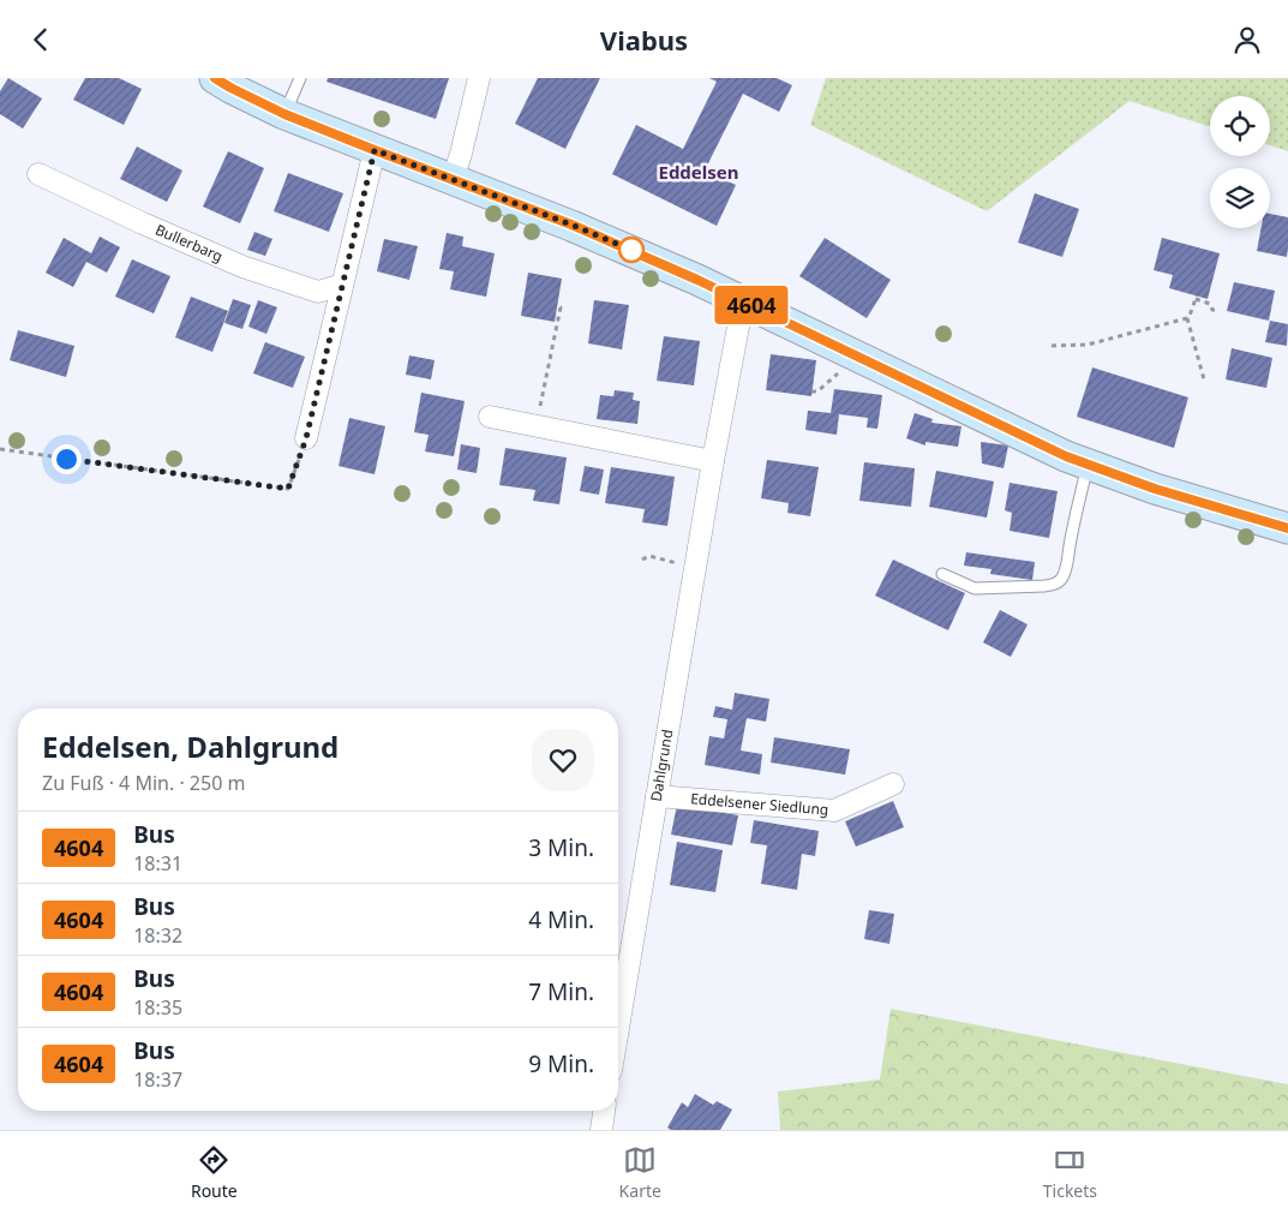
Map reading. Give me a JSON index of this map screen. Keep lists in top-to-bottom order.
{
  "streets": {
    "street": ["Bullerbarg", "Dahlgrund", "Eddelsener Siedlung"]
  },
  "crossings": [
    ["Dahlgrund", "Eddelsener Siedlung"]
  ],
  "districts": ["Eddelsen"],
  "lines": ["bus line 4604"],
  "page": {
    "header": "Viabus",
    "on_map": "4604",
    "heading": ["Eddelsen, Dahlgrund", "Zu Fuß · 4 Min. · 250 m"],
    "list": [
      {
        "mark": "4604",
        "name": "Bus",
        "note": "18:31",
        "value": "3 Min."
      },
      {
        "mark": "4604",
        "name": "Bus",
        "note": "18:32",
        "value": "4 Min."
      },
      {
        "mark": "4604",
        "name": "Bus",
        "note": "18:35",
        "value": "7 Min."
      },
      {
        "mark": "4604",
        "name": "Bus",
        "note": "18:37",
        "value": "9 Min."
      }
    ],
    "tabs": ["Route", "Karte", "Tickets"]
  }
}
